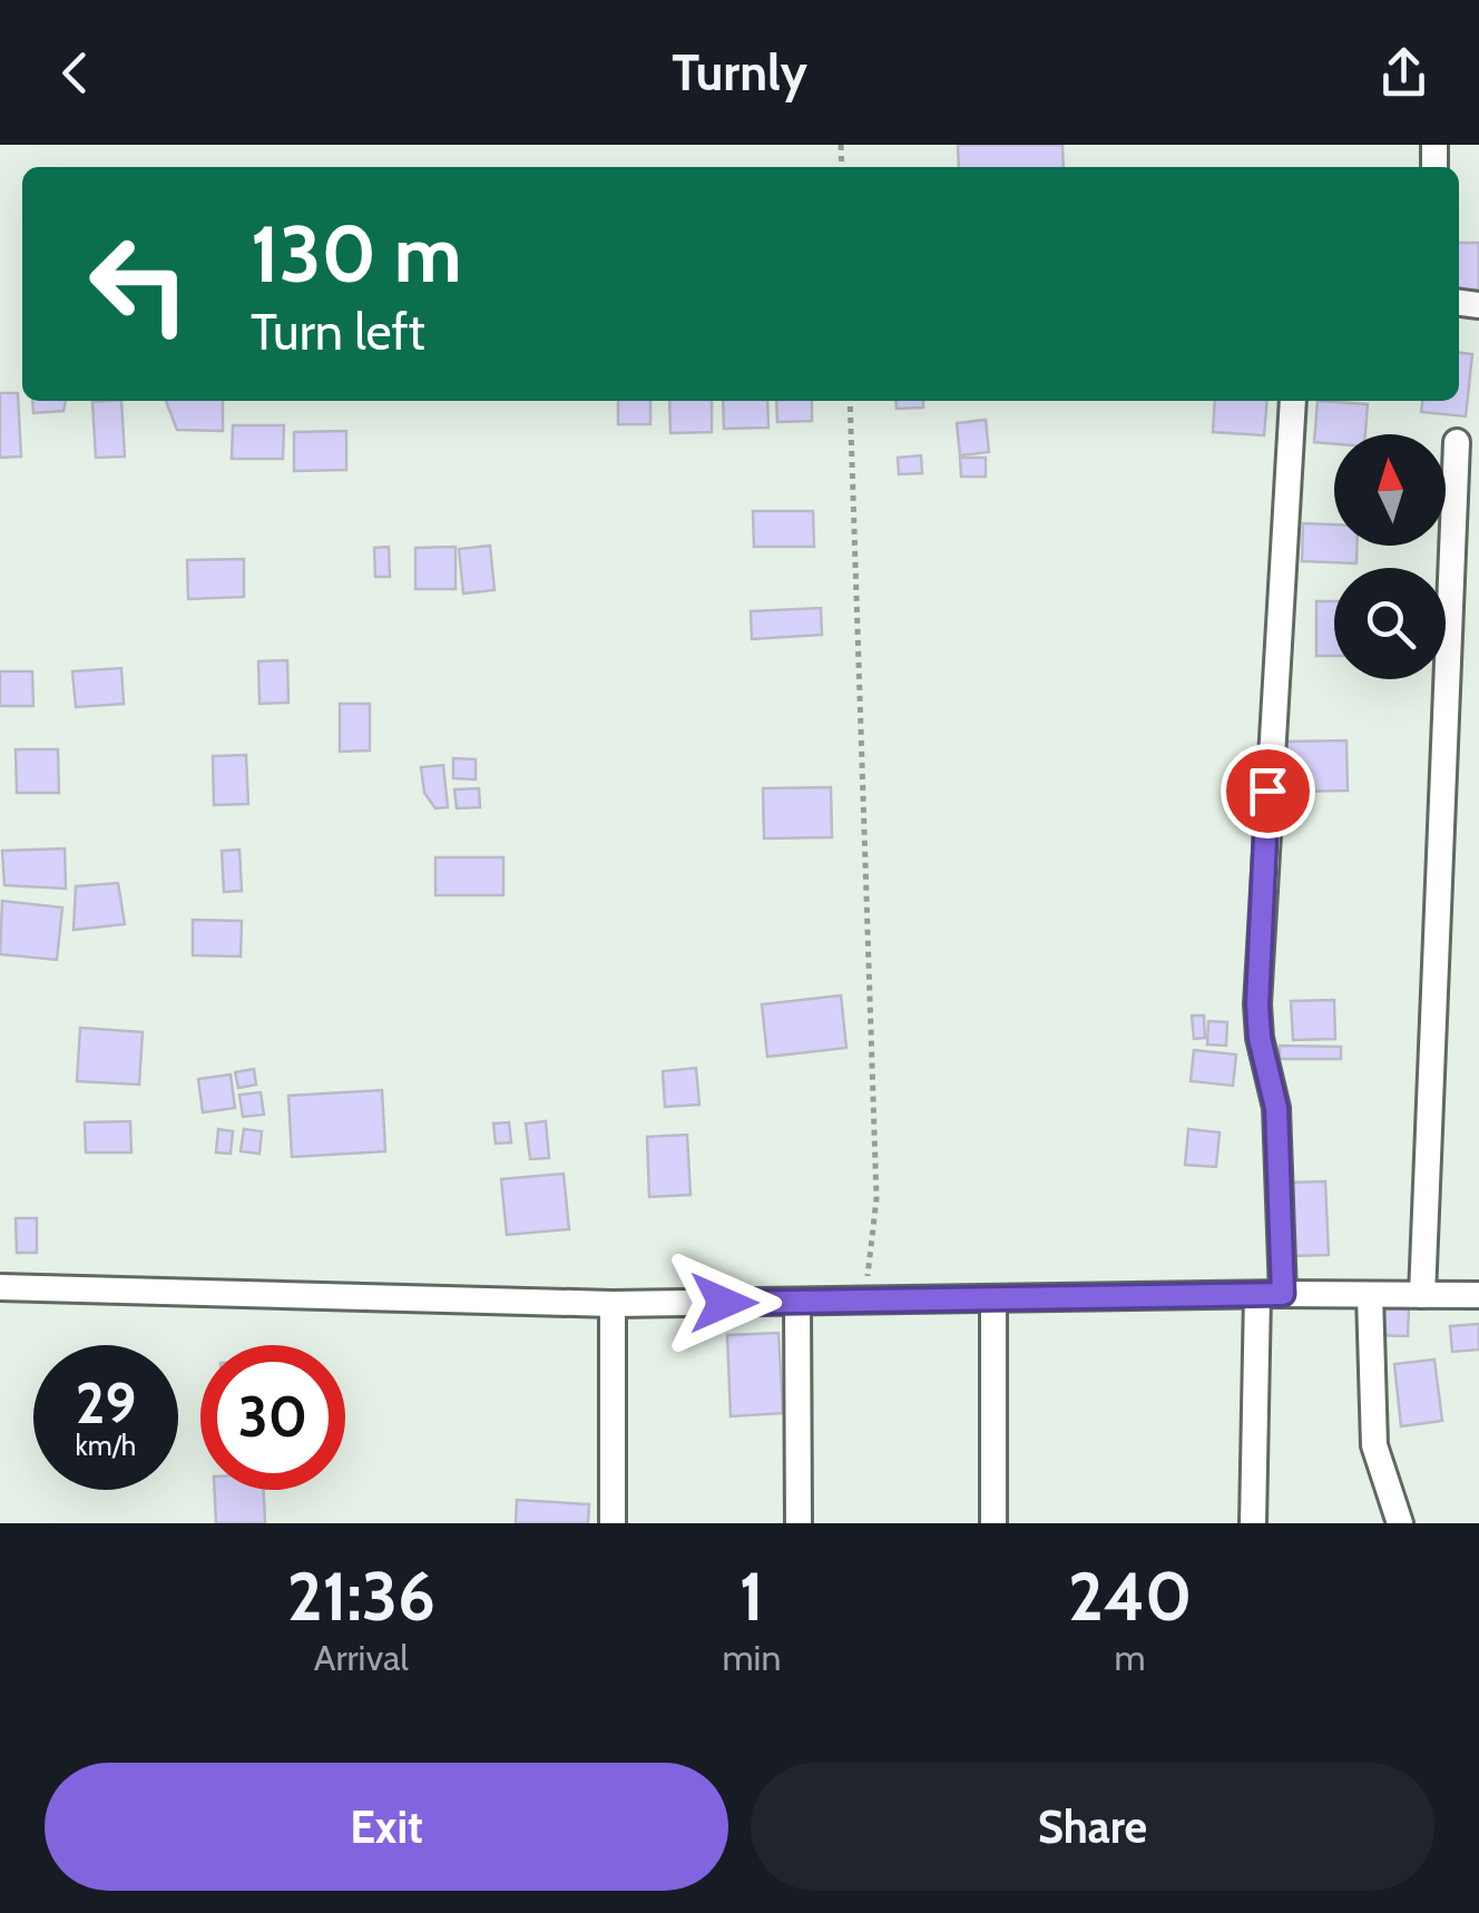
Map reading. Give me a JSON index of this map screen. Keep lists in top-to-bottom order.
{
  "north": "top",
  "page": {
    "header": "Turnly",
    "turn": ["130 m", "Turn left"],
    "speed": "29 km/h",
    "limit": "30",
    "eta": [
      "21:36",
      "Arrival",
      "1",
      "min",
      "240",
      "m"
    ],
    "buttons": ["Exit", "Share"]
  }
}
